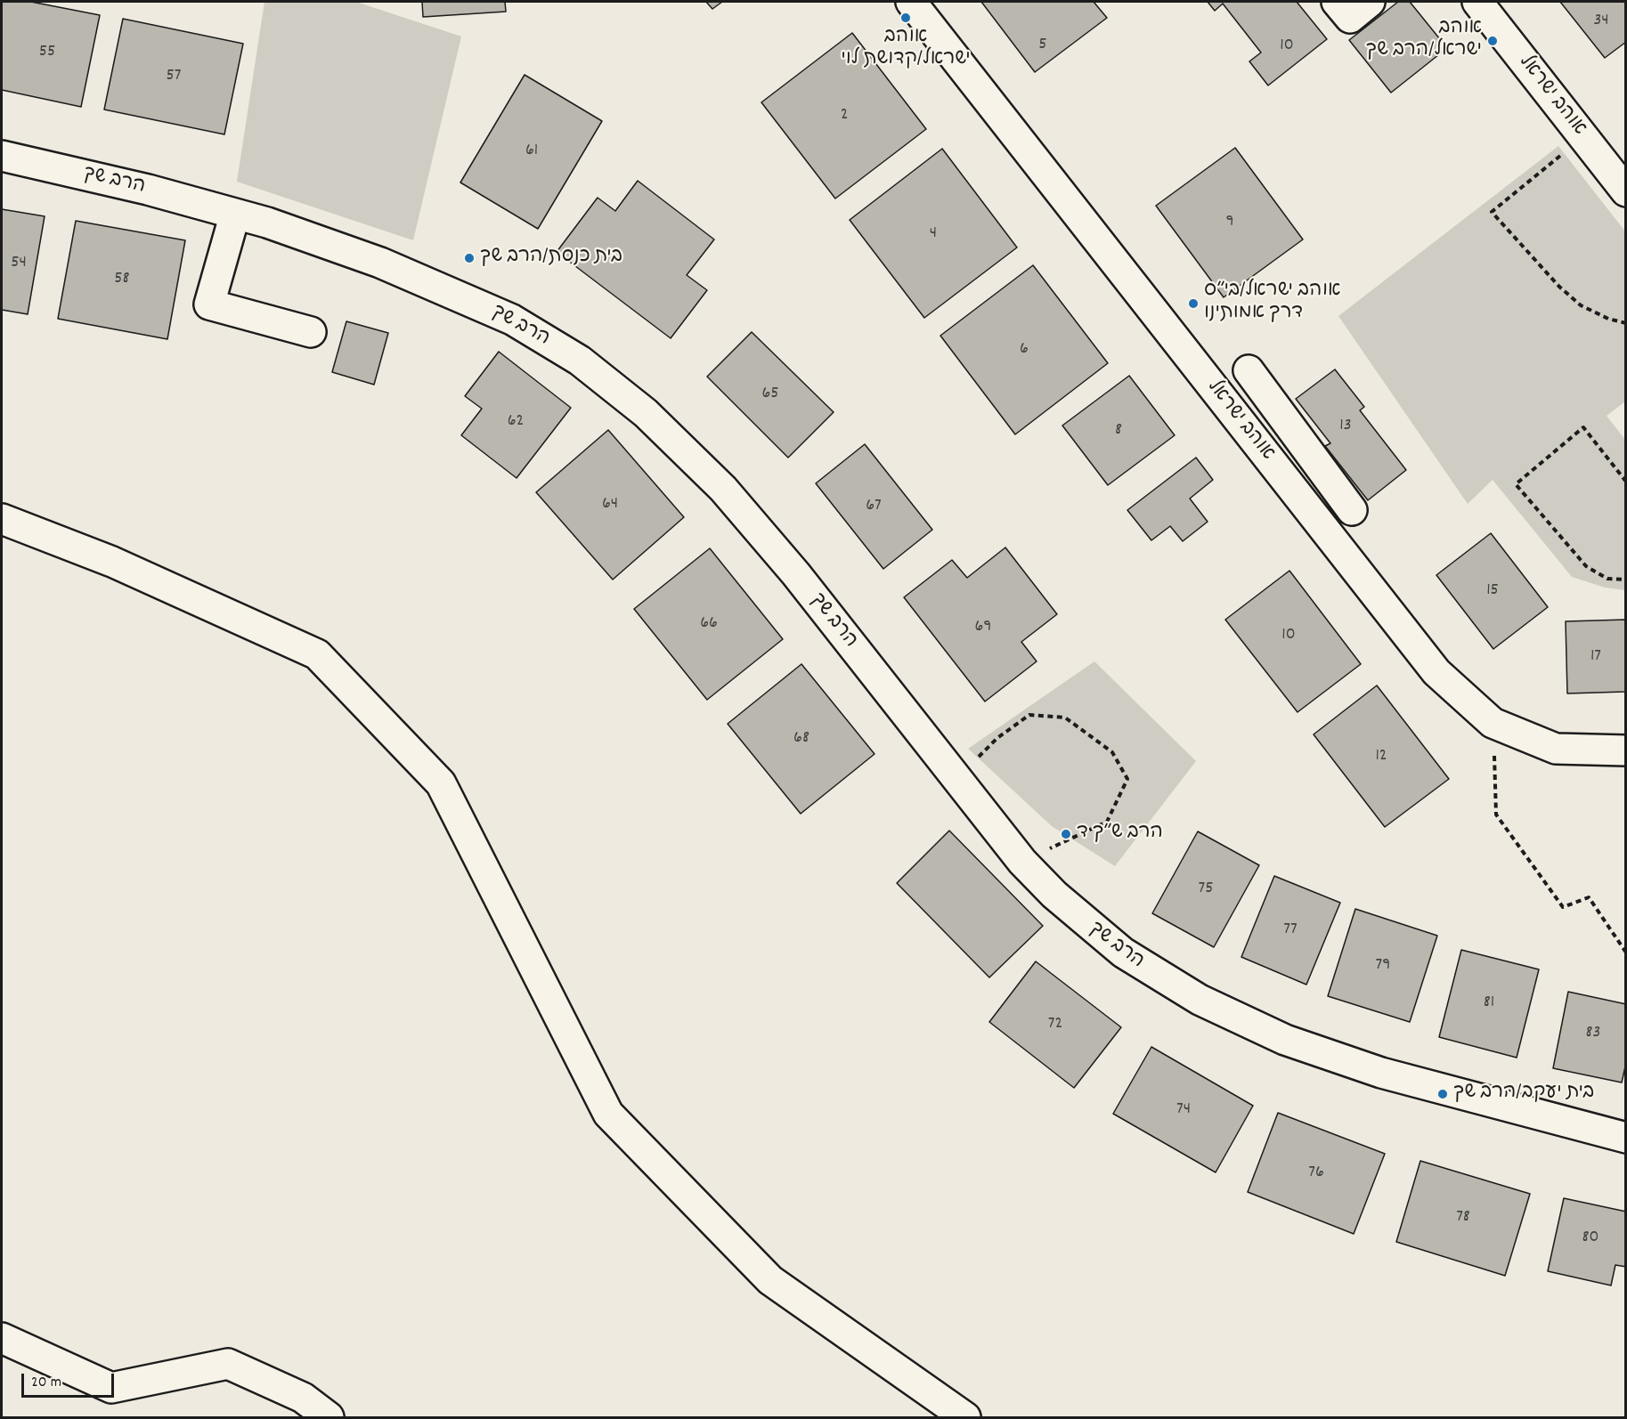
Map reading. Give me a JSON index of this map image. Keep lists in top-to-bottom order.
{
  "streets": {
    "street": ["אוהב ישראל", "הרב שך"]
  },
  "places": [
    "אוהב ישראל/קדושת לוי",
    "אוהב ישראל/הרב שך",
    "בית כנסת/הרב שך",
    "אוהב ישראל/בי״ס דרך אמותינו",
    "הרב ש״ך ד",
    "בית יעקב/הרב שך"
  ],
  "house_numbers": [
    "34",
    "5",
    "10",
    "55",
    "57",
    "2",
    "61",
    "9",
    "4",
    "54",
    "58",
    "6",
    "65",
    "62",
    "13",
    "8",
    "64",
    "67",
    "15",
    "66",
    "69",
    "10",
    "17",
    "68",
    "12",
    "75",
    "77",
    "79",
    "81",
    "72",
    "83",
    "74",
    "76",
    "78",
    "80"
  ],
  "scale_bar": "20 m"
}
